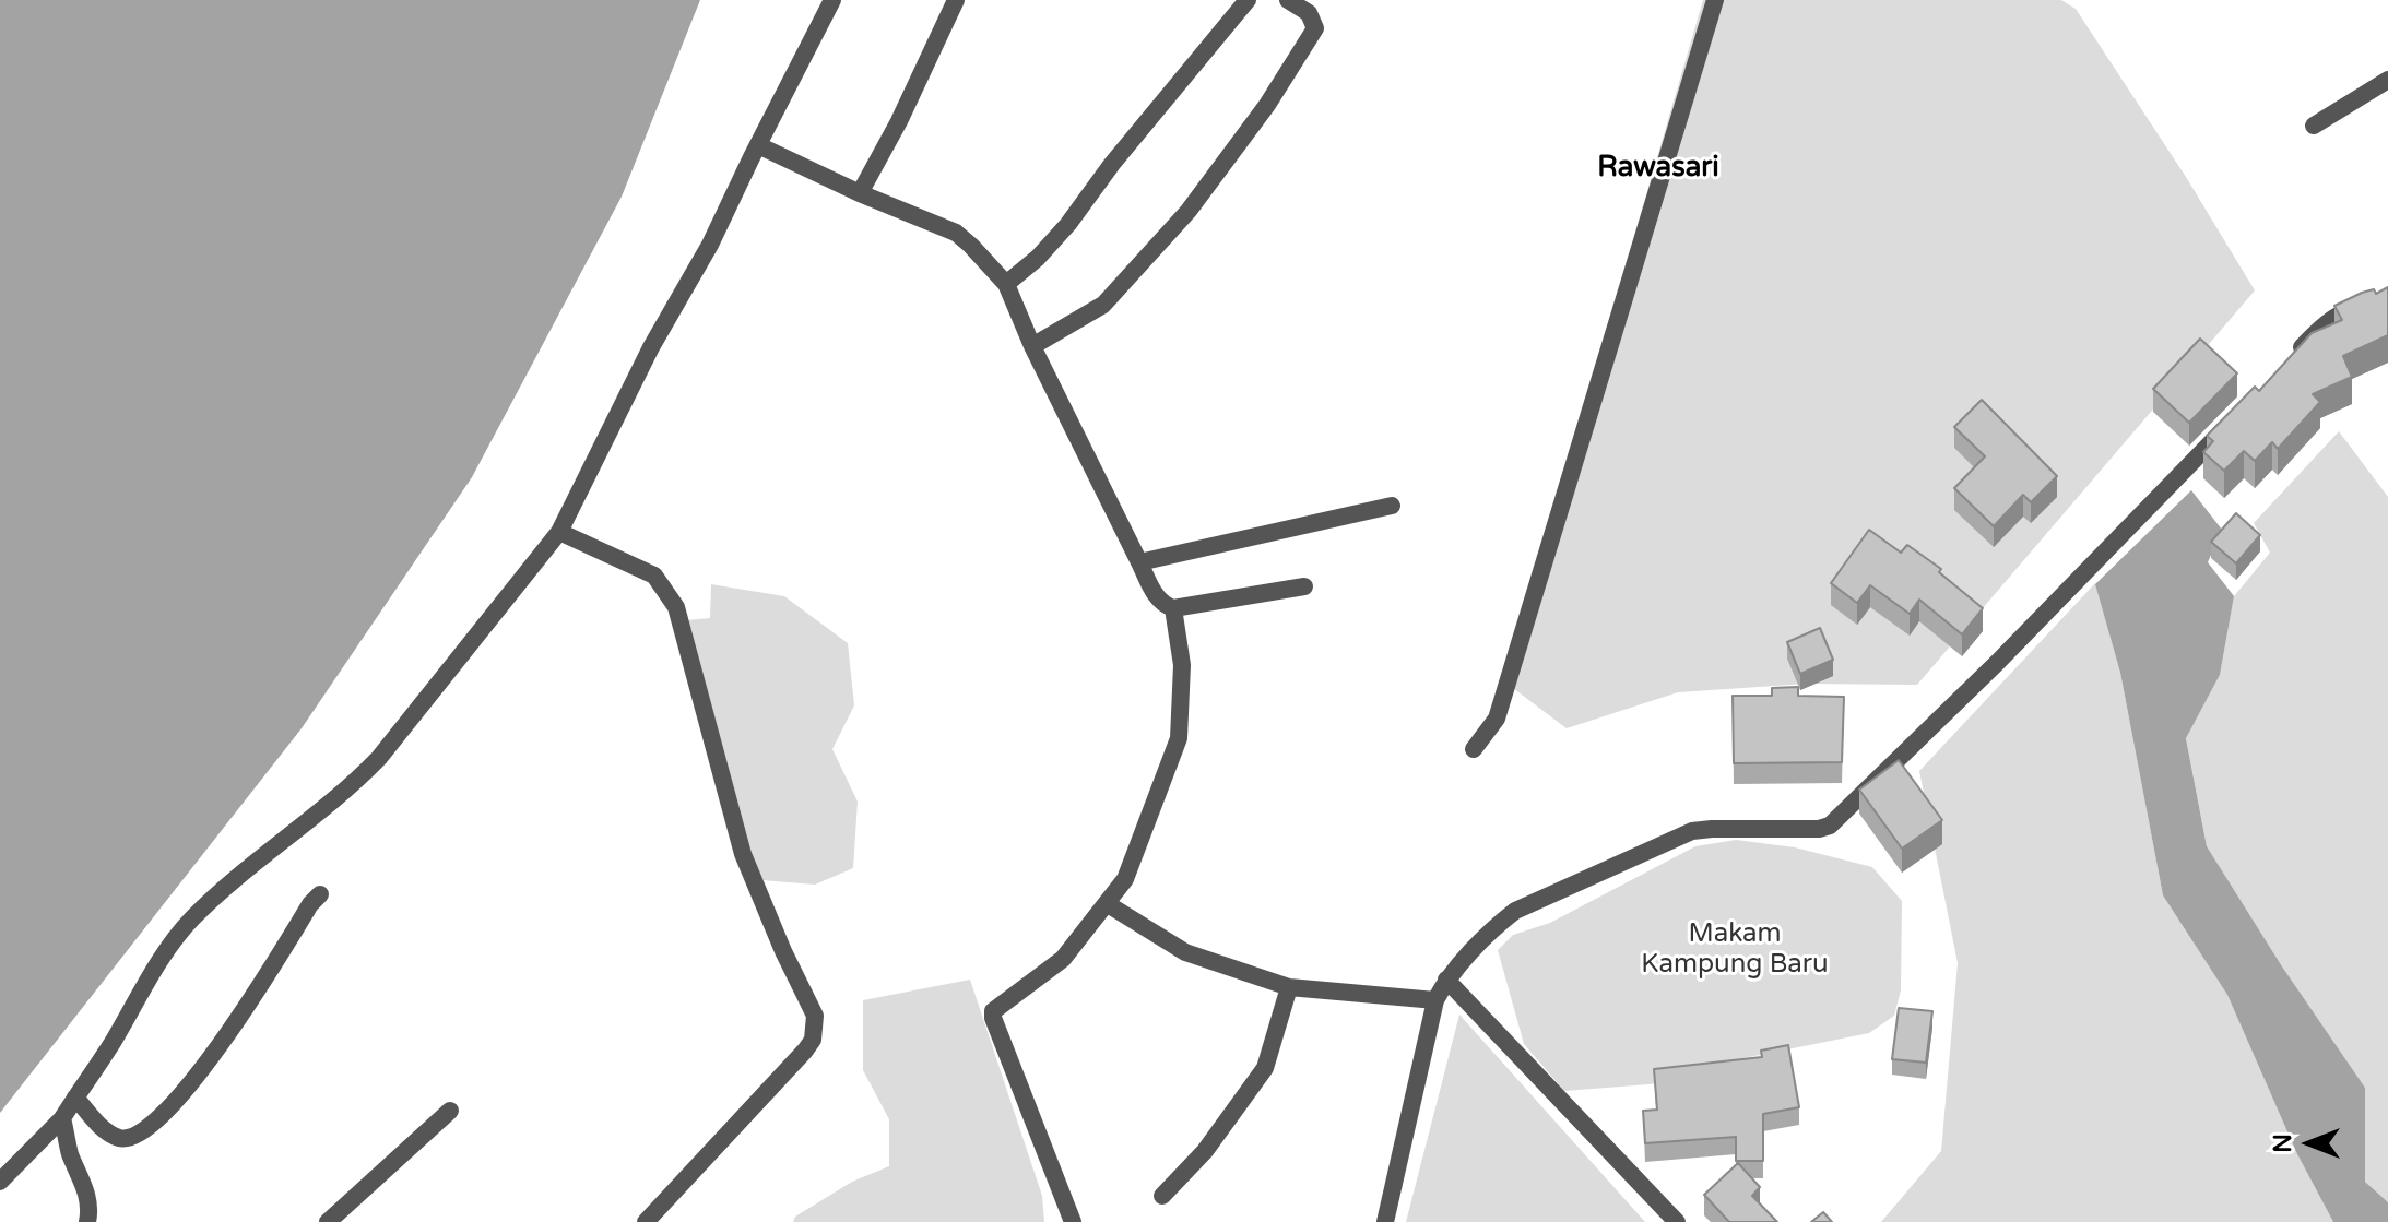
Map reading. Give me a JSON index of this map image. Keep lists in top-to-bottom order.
{
  "districts": ["Rawasari"],
  "parks": ["Makam Kampung Baru"],
  "north": "left"
}
